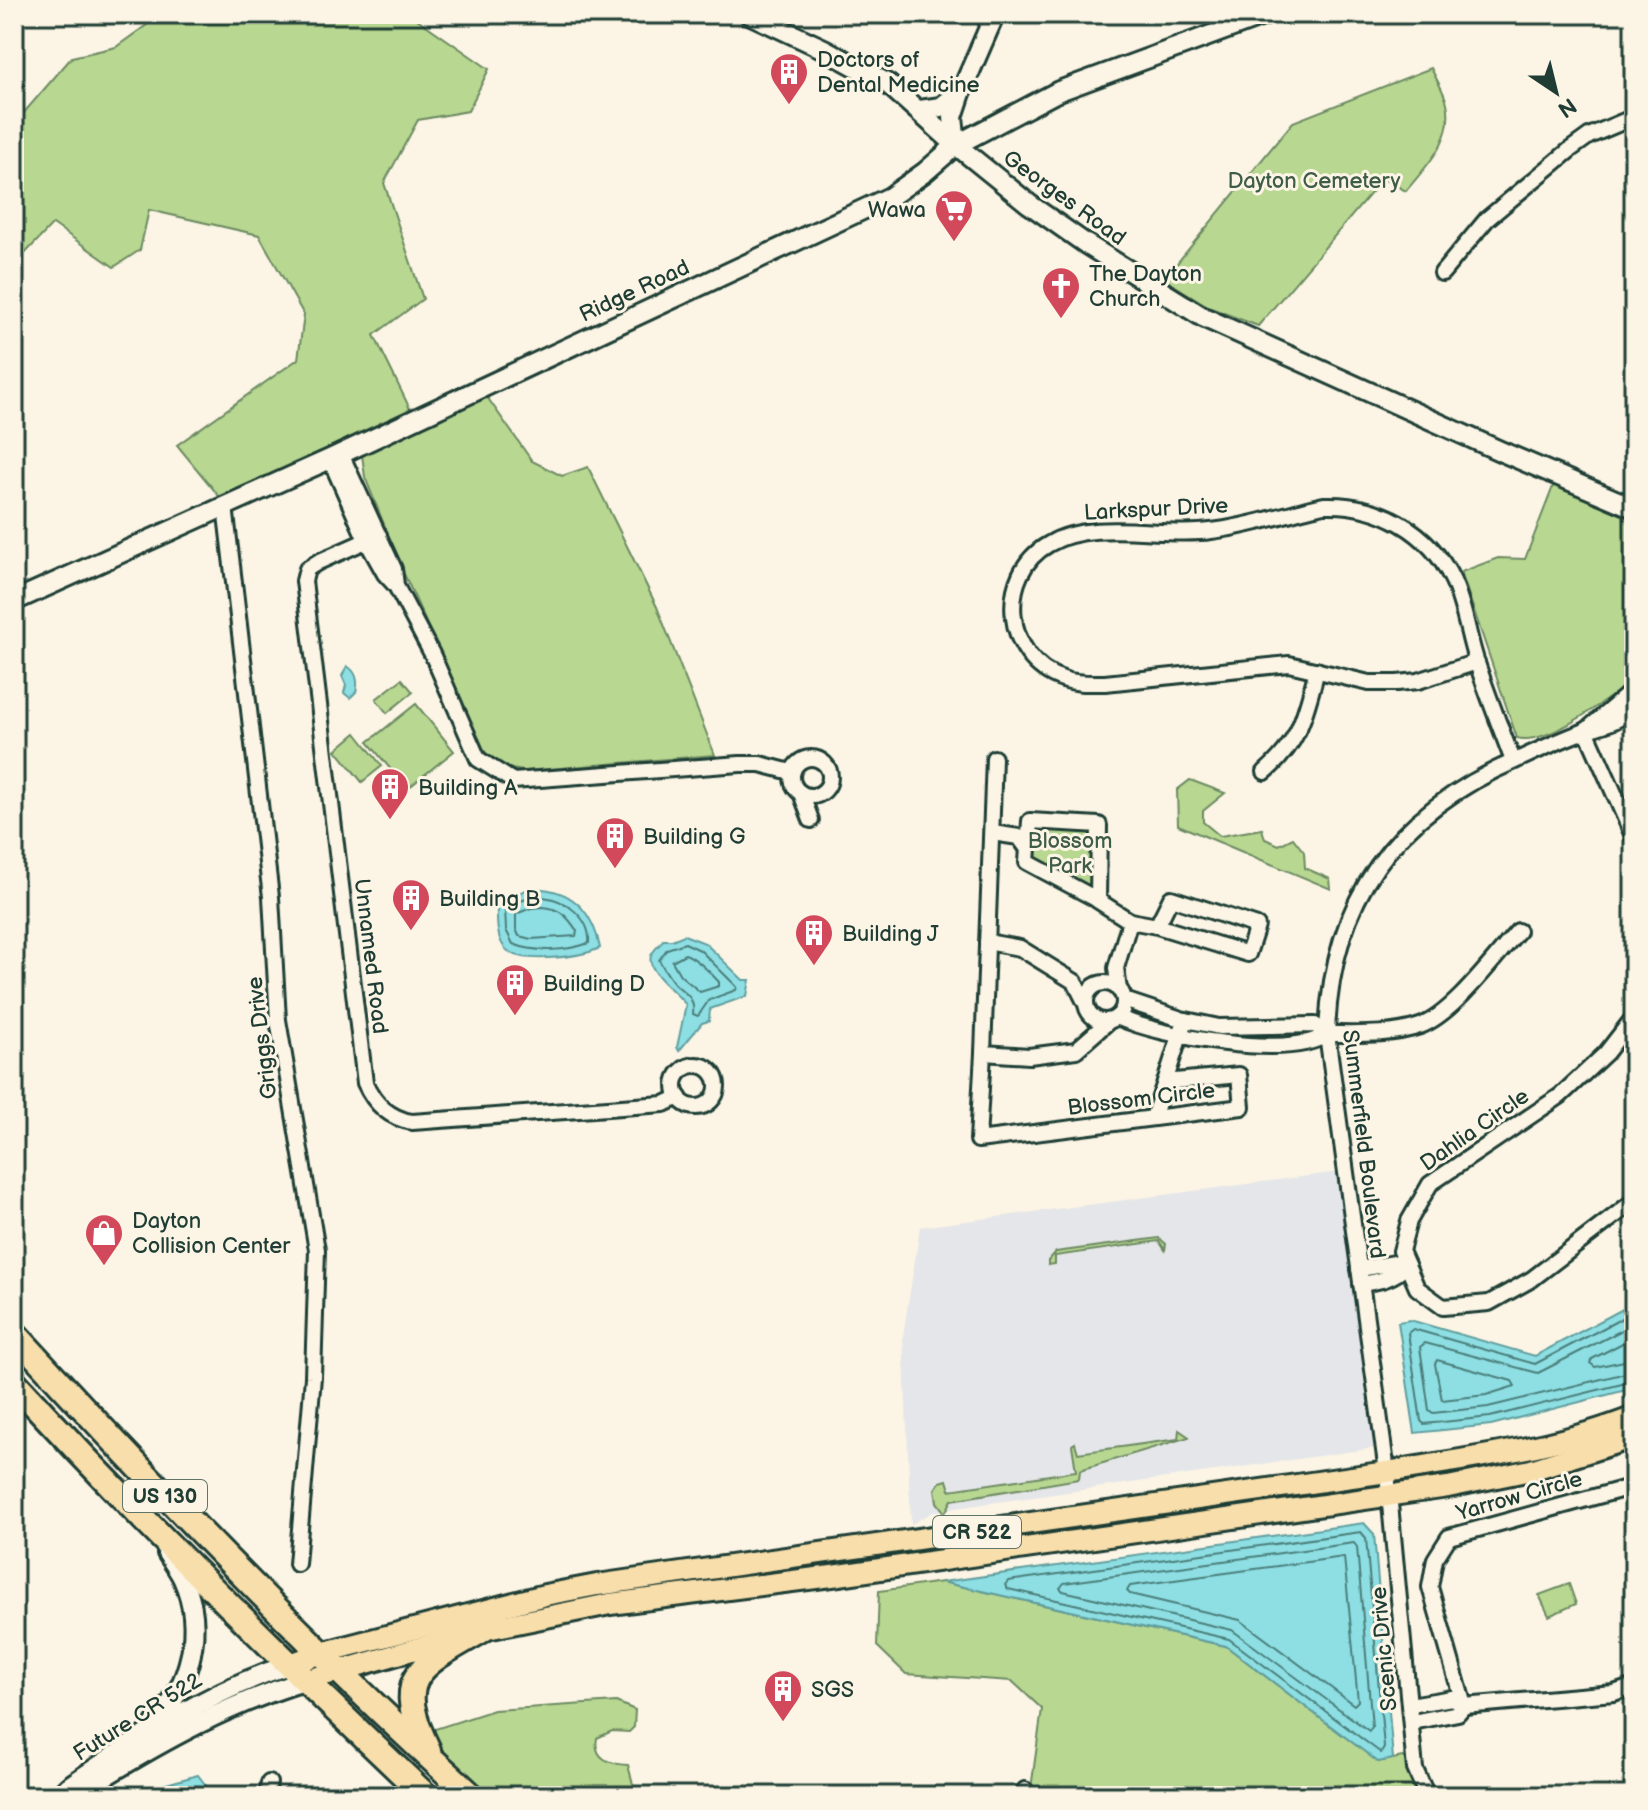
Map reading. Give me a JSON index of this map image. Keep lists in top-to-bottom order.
{
  "streets": {
    "highway": ["US 130"],
    "main road": ["CR 522"],
    "street": [
      "Georges Road",
      "Ridge Road",
      "Larkspur Drive",
      "Unnamed Road",
      "Griggs Drive",
      "Blossom Circle",
      "Dahlia Circle",
      "Summerfield Boulevard",
      "Yarrow Circle",
      "Scenic Drive",
      "Future CR 522"
    ]
  },
  "crossings": [
    ["Georges Road", "Ridge Road"],
    ["Ridge Road", "Griggs Drive"],
    ["Larkspur Drive", "Summerfield Boulevard"],
    ["Summerfield Boulevard", "CR 522"],
    ["Summerfield Boulevard", "Scenic Drive"],
    ["US 130", "CR 522"],
    ["US 130", "Future CR 522"],
    ["CR 522", "Scenic Drive"],
    ["CR 522", "Future CR 522"]
  ],
  "parks": ["Dayton Cemetery", "Blossom Park"],
  "places": {
    "building": [
      "Doctors of Dental Medicine",
      "Building A",
      "Building G",
      "Building B",
      "Building J",
      "Building D",
      "SGS"
    ],
    "supermarket": ["Wawa"],
    "church": ["The Dayton Church"],
    "shop": ["Dayton Collision Center"]
  },
  "north": "bottom right"
}
